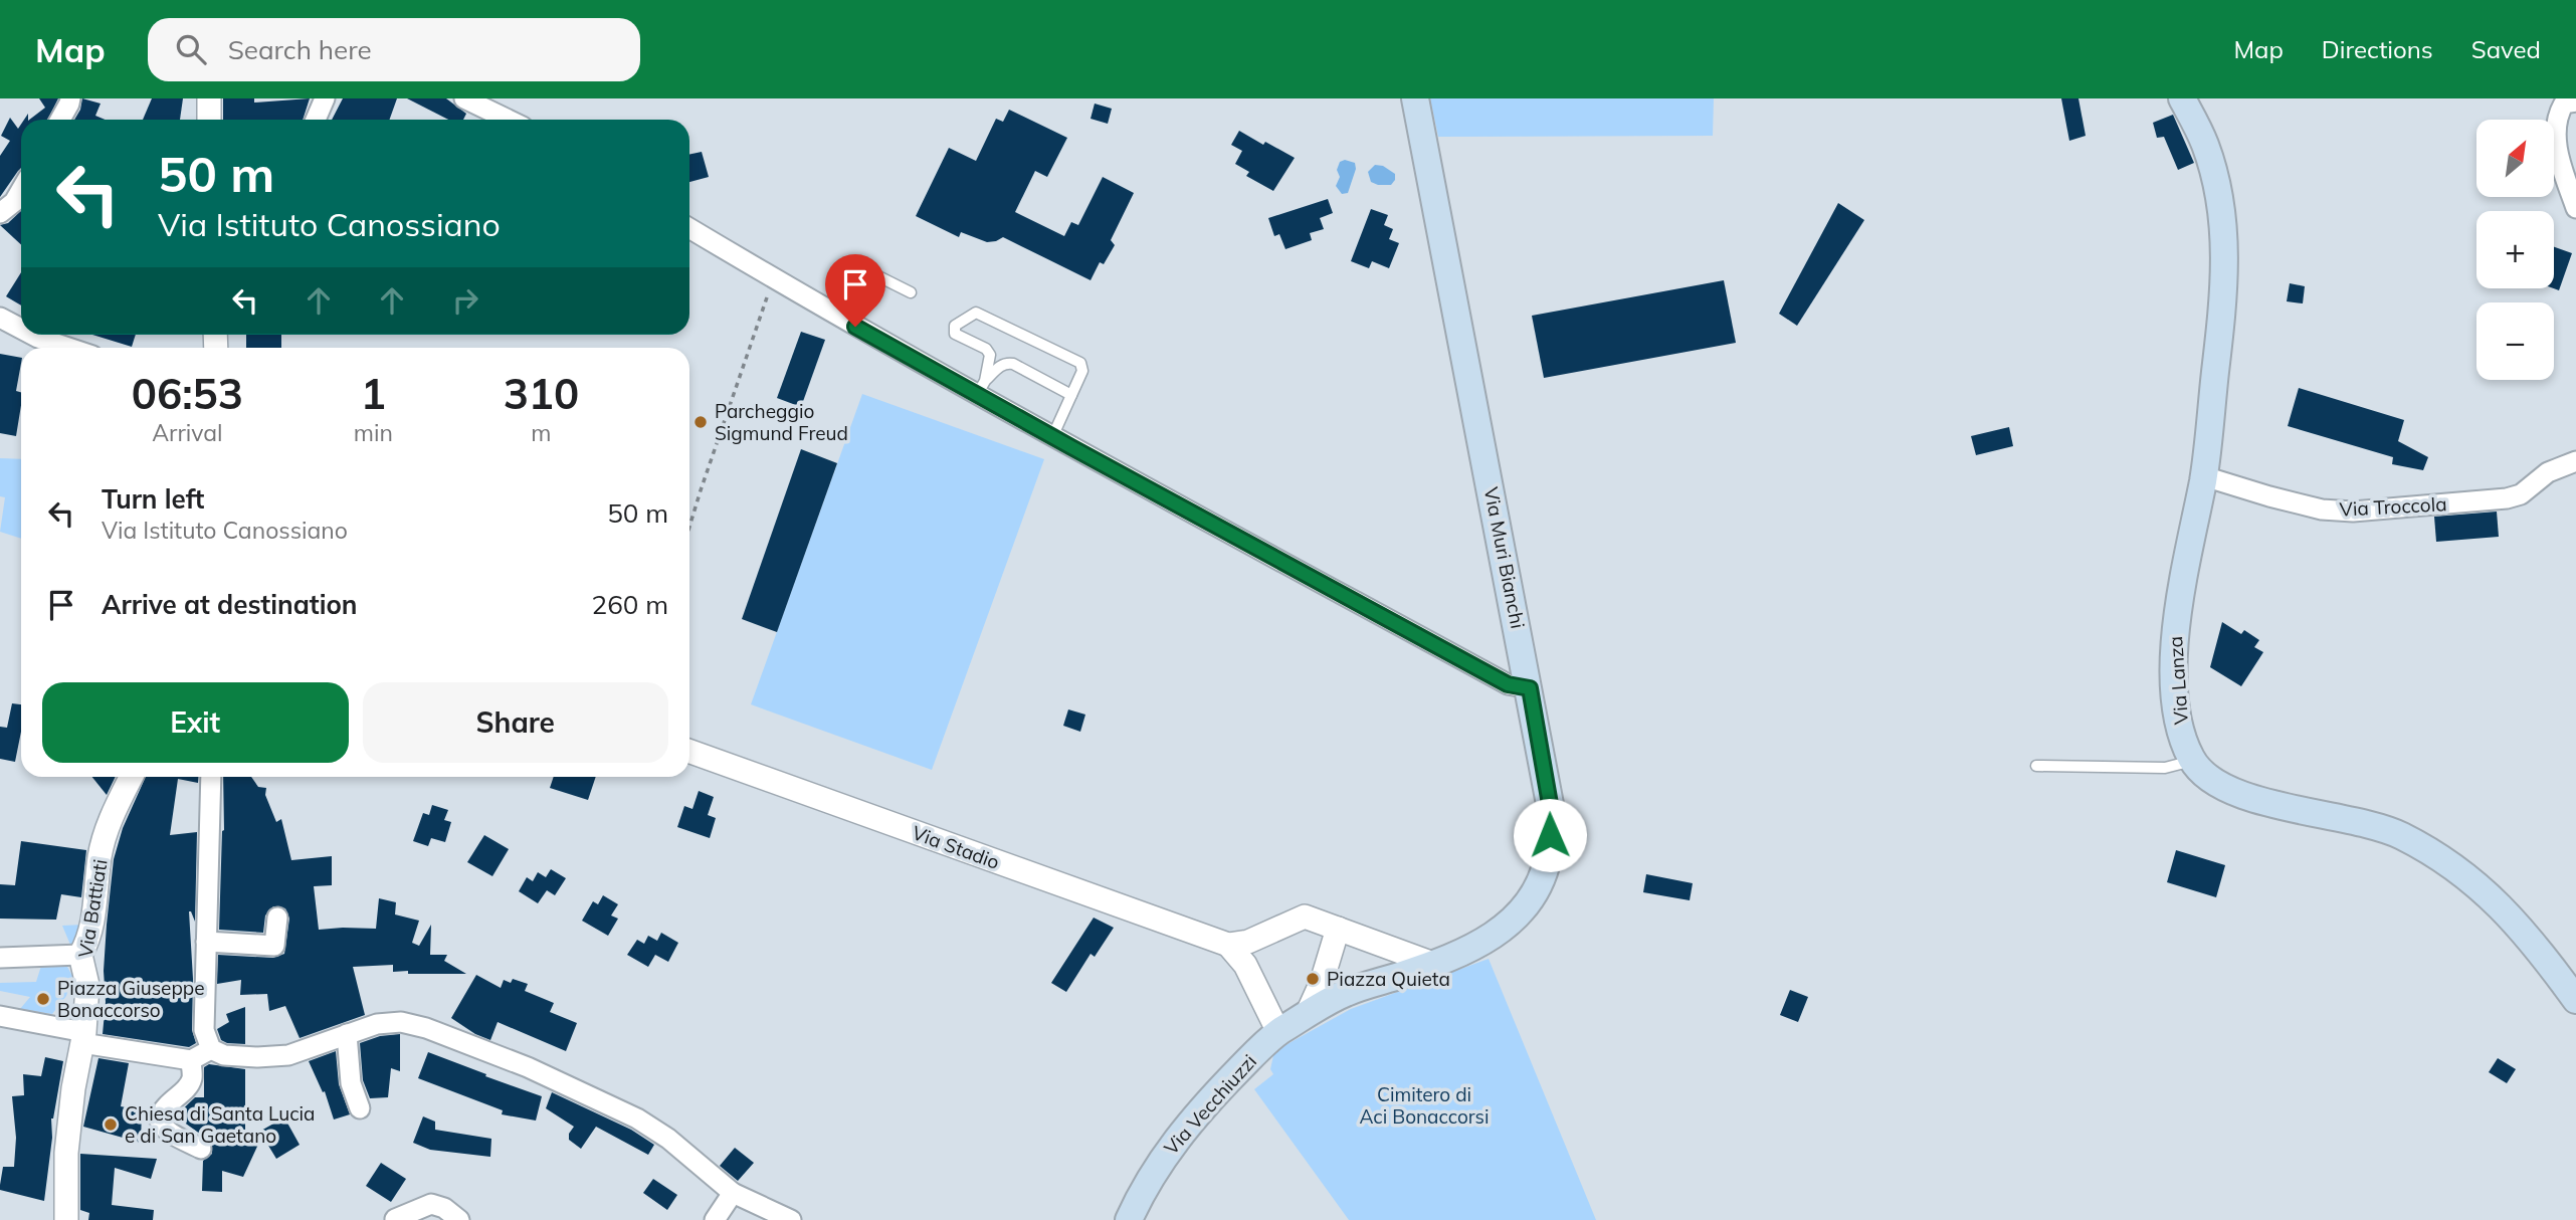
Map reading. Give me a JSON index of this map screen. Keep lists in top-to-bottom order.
{
  "streets": {
    "main road": ["Via Muri Bianchi", "Via Lanza", "Via Vecchiuzzi"],
    "street": ["Via Troccola", "Via Stadio", "Via Battiati"]
  },
  "crossings": [
    ["Via Troccola", "Via Lanza"],
    ["Via Muri Bianchi", "Via Vecchiuzzi"]
  ],
  "parks": ["Cimitero di Aci Bonaccorsi"],
  "places": [
    "Parcheggio Sigmund Freud",
    "Piazza Quieta",
    "Piazza Giuseppe Bonaccorso",
    "Chiesa di Santa Lucia e di San Gaetano"
  ],
  "north": "top right",
  "page": {
    "header": "Map",
    "search": "Search here",
    "nav": ["Map", "Directions", "Saved"],
    "map_buttons": ["+", "−"],
    "turn": ["50 m", "Via Istituto Canossiano"],
    "eta": [
      "06:53",
      "Arrival",
      "1",
      "min",
      "310",
      "m"
    ],
    "list": [
      {
        "name": "Turn left",
        "note": "Via Istituto Canossiano",
        "value": "50 m"
      },
      {
        "name": "Arrive at destination",
        "value": "260 m"
      }
    ],
    "buttons": ["Exit", "Share"]
  }
}
